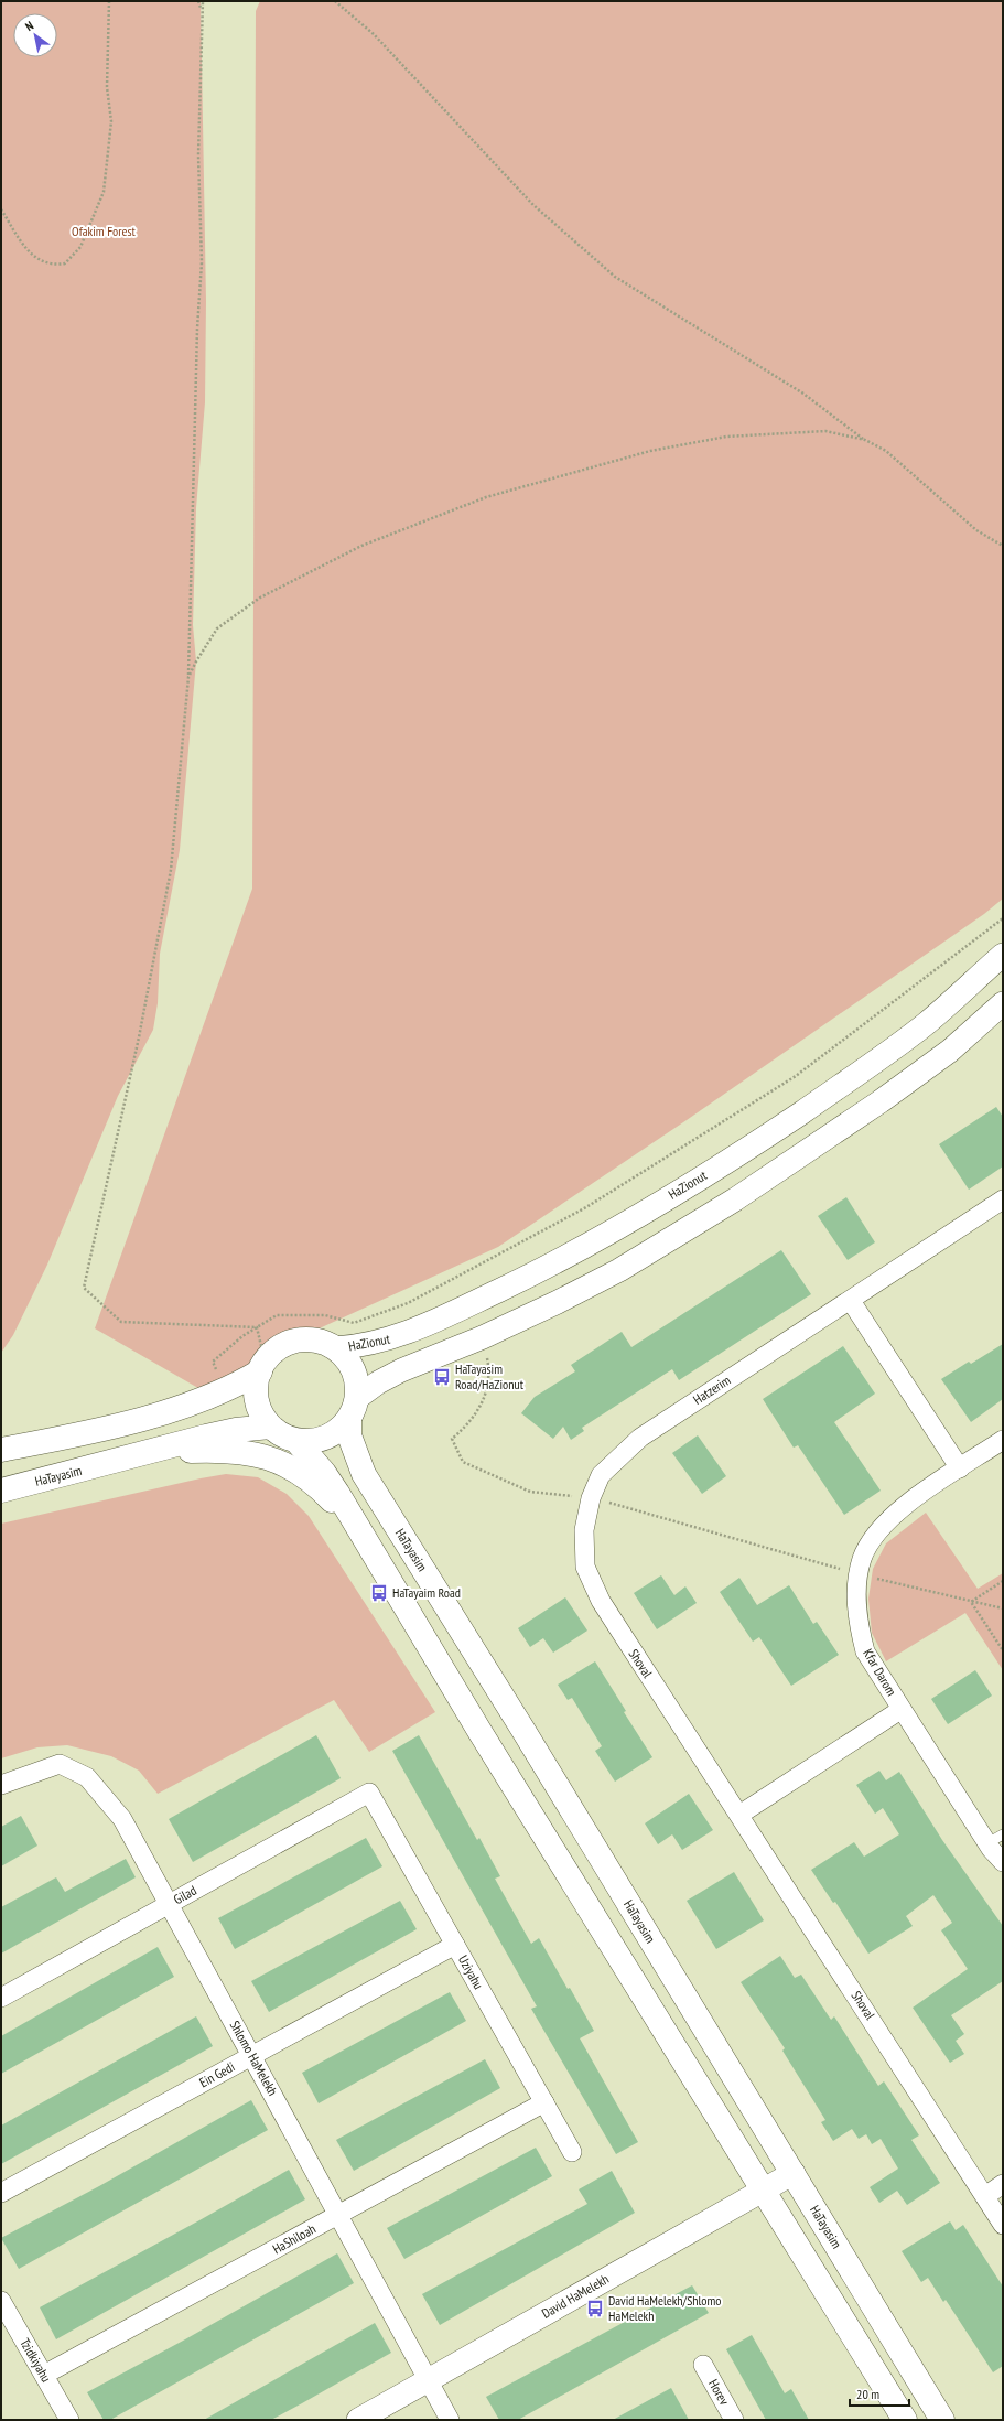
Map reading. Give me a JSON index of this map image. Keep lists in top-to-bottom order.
{
  "streets": {
    "main road": ["HaTayasim"],
    "street": [
      "HaZionut",
      "Hatzerim",
      "Shoval",
      "Kfar Darom",
      "Gilad",
      "Uziyahu",
      "Shlomo HaMelekh",
      "Ein Gedi",
      "HaShiloah",
      "David HaMelekh",
      "Tzidkiyahu",
      "Horev"
    ]
  },
  "crossings": [
    ["HaZionut", "HaTayasim"],
    ["Hatzerim", "Shoval"],
    ["HaTayasim", "David HaMelekh"],
    ["Gilad", "Uziyahu"],
    ["Gilad", "Shlomo HaMelekh"],
    ["Uziyahu", "Ein Gedi"],
    ["Uziyahu", "HaShiloah"],
    ["Shlomo HaMelekh", "Ein Gedi"],
    ["Shlomo HaMelekh", "HaShiloah"],
    ["Shlomo HaMelekh", "David HaMelekh"],
    ["HaShiloah", "Tzidkiyahu"]
  ],
  "parks": ["Ofakim Forest"],
  "places": {
    "bus stop": ["HaTayasim Road/HaZionut", "HaTayaim Road", "David HaMelekh/Shlomo HaMelekh"]
  },
  "scale_bar": "20 m",
  "north": "top left"
}
